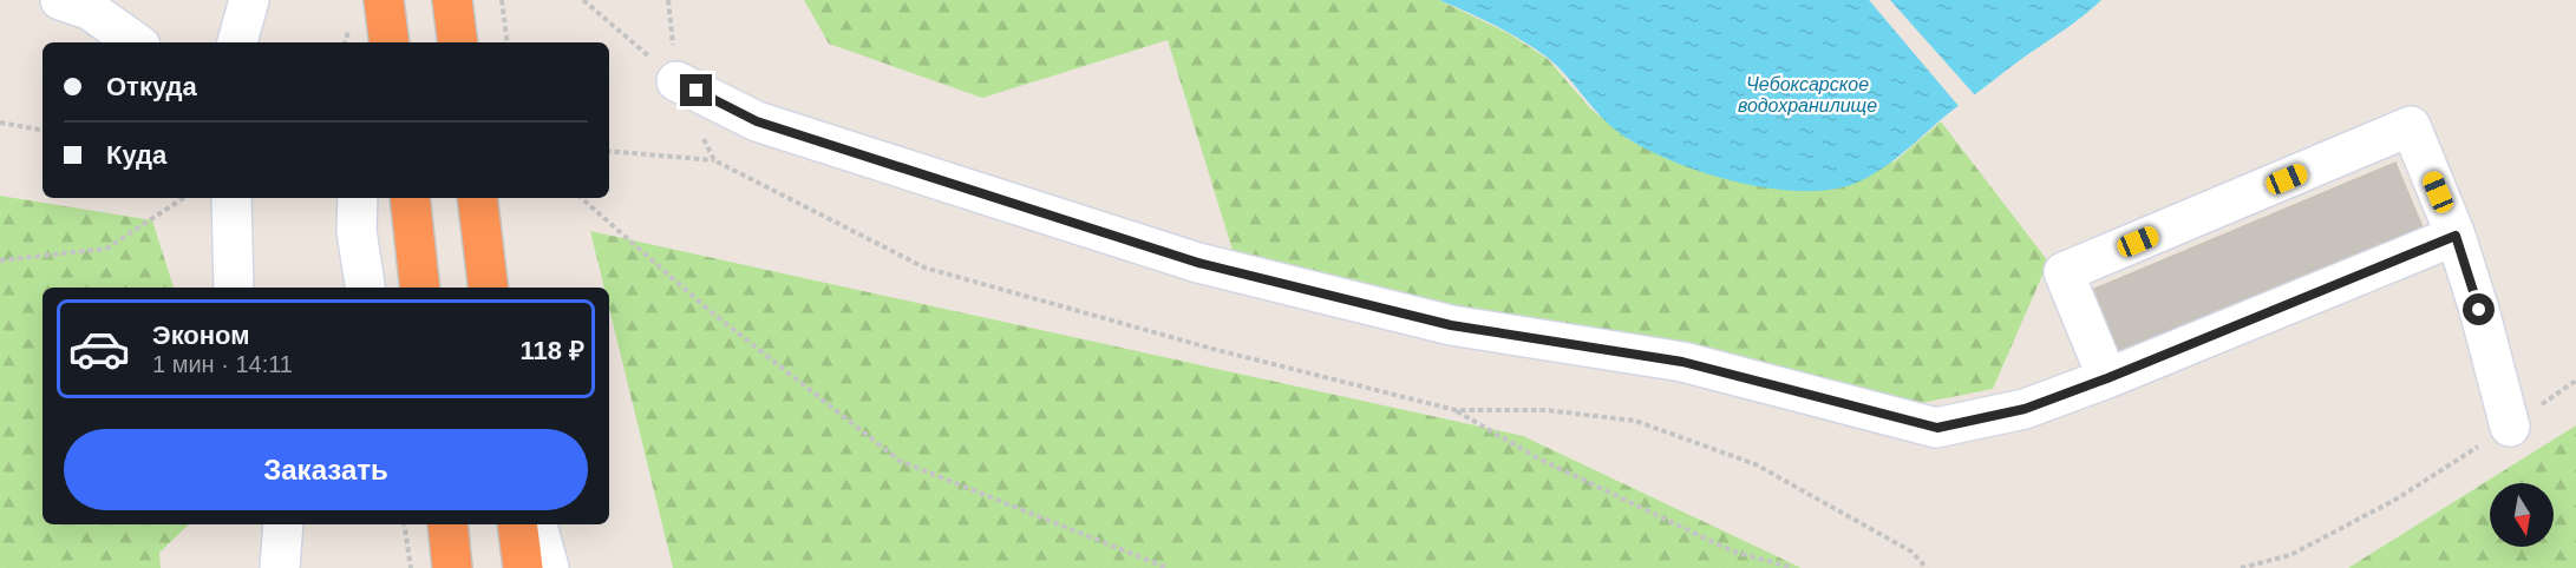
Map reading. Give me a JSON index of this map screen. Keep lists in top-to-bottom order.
{
  "water": ["Чебоксарское водохранилище"],
  "north": "bottom",
  "page": {
    "banner": ["Откуда", "Куда"],
    "list": [
      {
        "name": "Эконом",
        "note": "1 мин · 14:11",
        "value": "118 ₽"
      }
    ],
    "buttons": "Заказать"
  }
}
